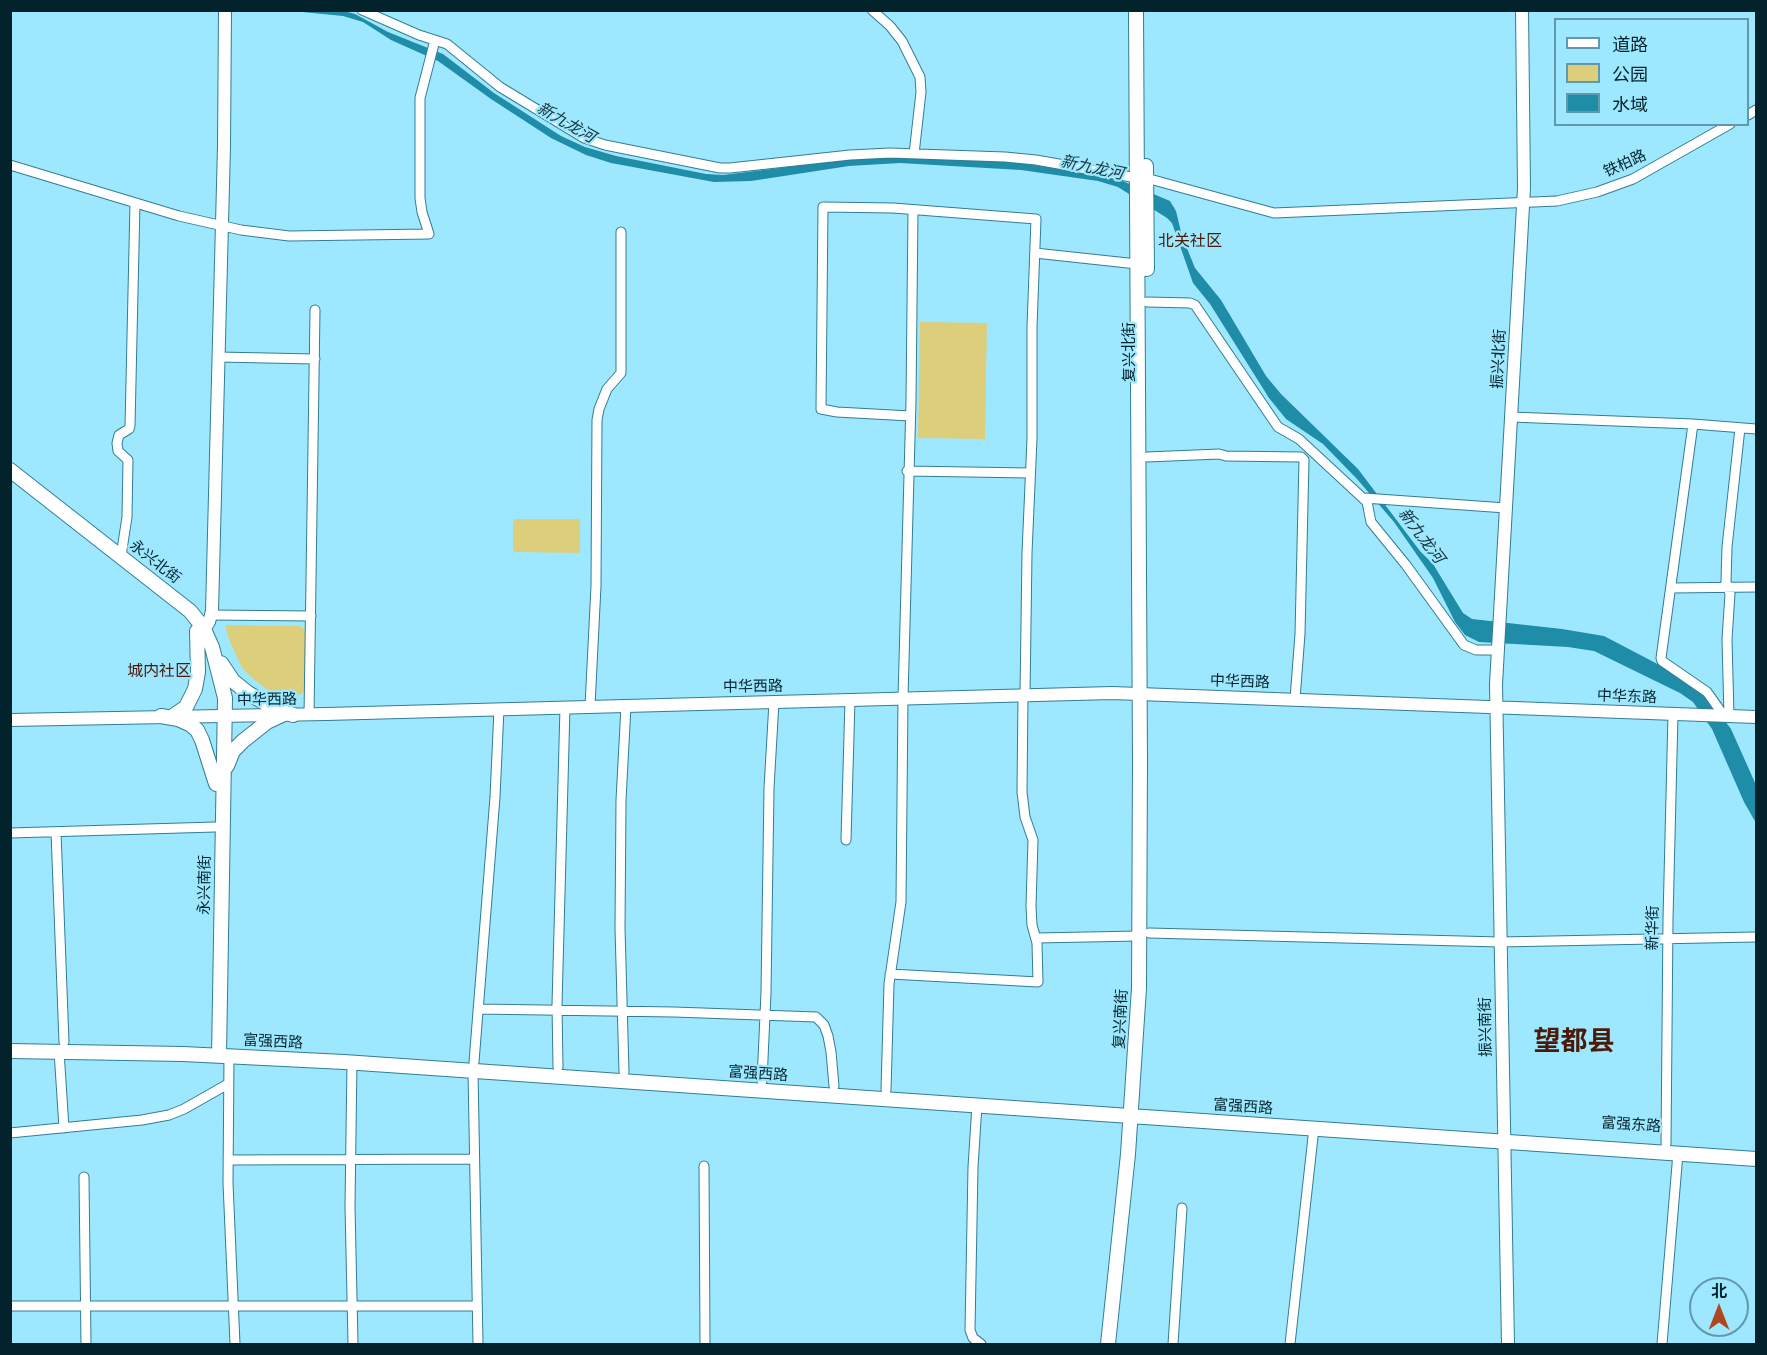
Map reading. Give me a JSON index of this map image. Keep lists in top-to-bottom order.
{
  "streets": {
    "main road": [
      "复兴北街",
      "永兴北街",
      "永兴南街",
      "复兴南街",
      "富强西路",
      "富强东路"
    ],
    "street": [
      "铁柏路",
      "振兴北街",
      "中华西路",
      "中华东路",
      "新华街",
      "振兴南街"
    ]
  },
  "crossings": [
    ["铁柏路", "复兴北街"],
    ["铁柏路", "振兴北街"],
    ["复兴北街", "中华西路"],
    ["复兴北街", "复兴南街"],
    ["振兴北街", "中华西路"],
    ["振兴北街", "中华东路"],
    ["振兴北街", "振兴南街"],
    ["永兴北街", "中华西路"],
    ["永兴北街", "永兴南街"],
    ["中华西路", "中华东路"],
    ["中华西路", "永兴南街"],
    ["中华西路", "复兴南街"],
    ["中华西路", "振兴南街"],
    ["中华东路", "新华街"],
    ["中华东路", "振兴南街"],
    ["永兴南街", "富强西路"],
    ["新华街", "富强东路"],
    ["复兴南街", "富强西路"],
    ["振兴南街", "富强西路"],
    ["振兴南街", "富强东路"],
    ["富强西路", "富强东路"]
  ],
  "districts": ["北关社区", "城内社区", "望都县"],
  "water": ["新九龙河"],
  "legend": ["道路", "公园", "水域"],
  "north": "top"
}
